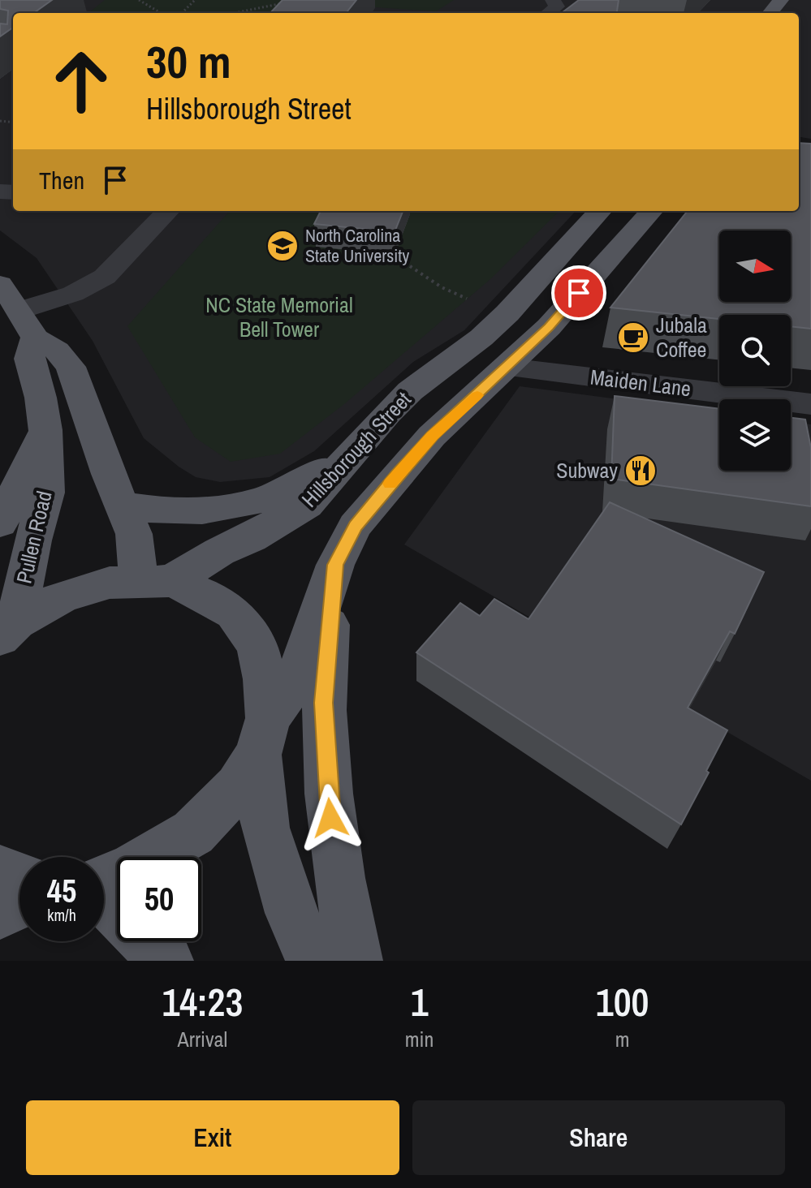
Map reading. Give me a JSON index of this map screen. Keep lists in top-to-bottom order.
{
  "streets": {
    "main road": ["Hillsborough Street", "Pullen Road"],
    "street": ["Maiden Lane"]
  },
  "parks": ["NC State Memorial Bell Tower"],
  "places": {
    "school or university": ["North Carolina State University"],
    "cafe": ["Jubala Coffee"],
    "restaurant": ["Subway"]
  },
  "north": "right",
  "page": {
    "turn": ["30 m", "Hillsborough Street"],
    "then": "Then",
    "speed": "45 km/h",
    "limit": "50",
    "eta": [
      "14:23",
      "Arrival",
      "1",
      "min",
      "100",
      "m"
    ],
    "buttons": ["Exit", "Share"]
  }
}
